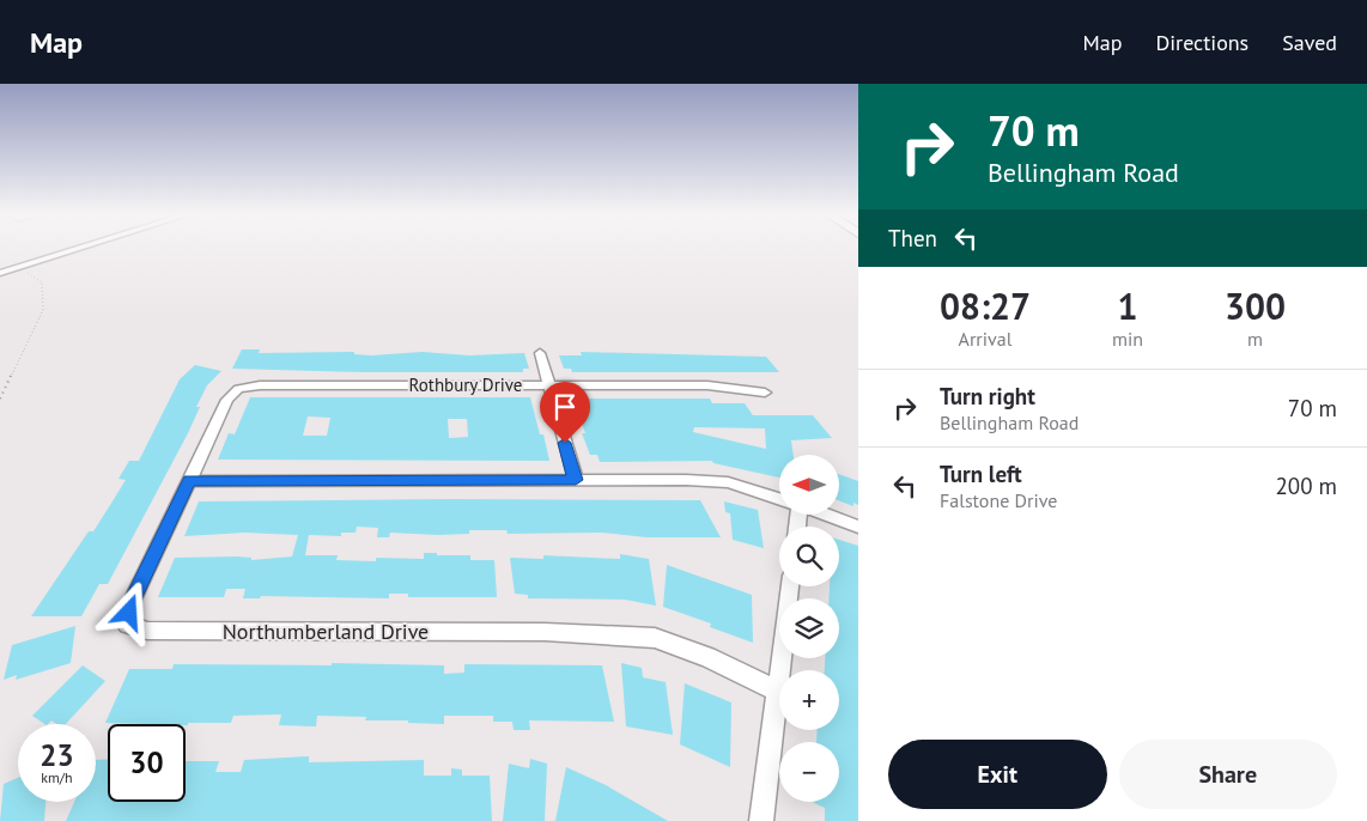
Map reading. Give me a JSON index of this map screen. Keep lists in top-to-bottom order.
{
  "streets": {
    "street": ["Rothbury Drive", "Northumberland Drive"]
  },
  "crossings": [
    ["Rothbury Drive", "Northumberland Drive"]
  ],
  "north": "left",
  "page": {
    "header": "Map",
    "nav": ["Map", "Directions", "Saved"],
    "turn": ["70 m", "Bellingham Road"],
    "then": "Then",
    "eta": [
      "08:27",
      "Arrival",
      "1",
      "min",
      "300",
      "m"
    ],
    "list": [
      {
        "name": "Turn right",
        "note": "Bellingham Road",
        "value": "70 m"
      },
      {
        "name": "Turn left",
        "note": "Falstone Drive",
        "value": "200 m"
      }
    ],
    "map_buttons": ["+", "−"],
    "speed": "23 km/h",
    "limit": "30",
    "buttons": ["Exit", "Share"]
  }
}
